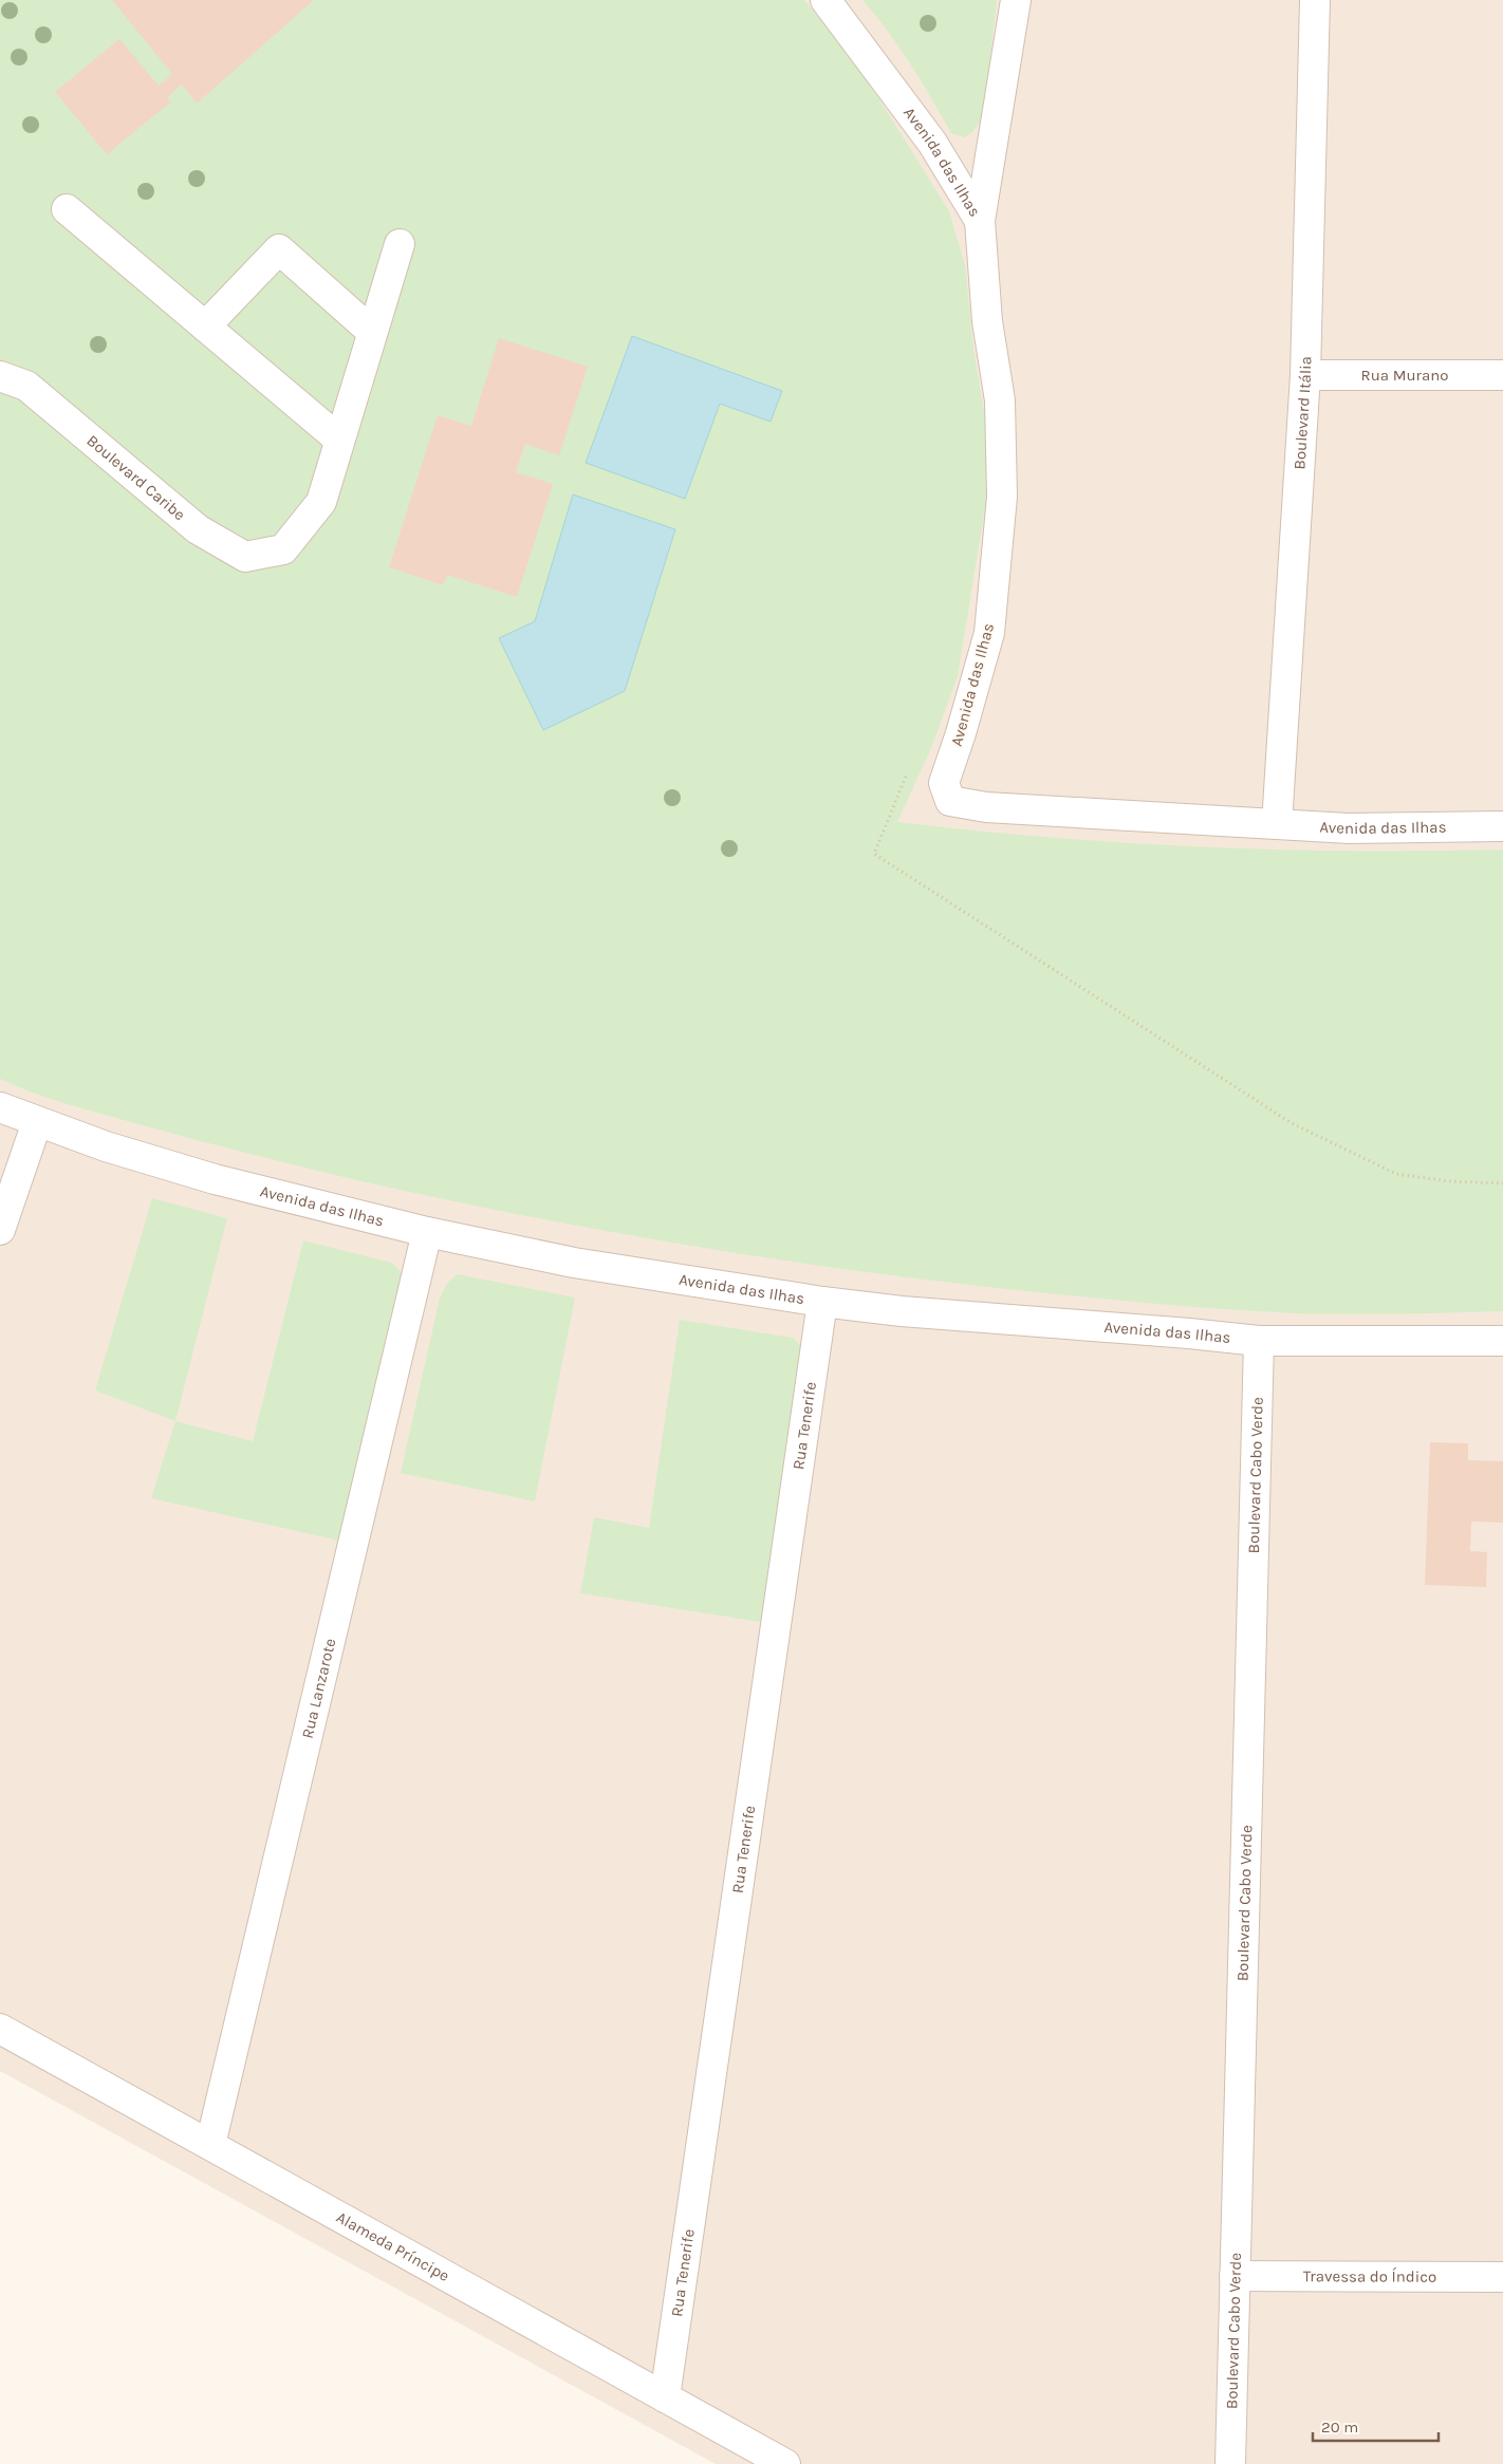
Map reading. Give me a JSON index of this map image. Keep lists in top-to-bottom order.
{
  "streets": {
    "street": [
      "Avenida das Ilhas",
      "Rua Murano",
      "Boulevard Itália",
      "Boulevard Caribe",
      "Rua Tenerife",
      "Boulevard Cabo Verde",
      "Rua Lanzarote",
      "Alameda Príncipe",
      "Travessa do Índico"
    ]
  },
  "crossings": [
    ["Avenida das Ilhas", "Boulevard Itália"],
    ["Avenida das Ilhas", "Rua Tenerife"],
    ["Avenida das Ilhas", "Boulevard Cabo Verde"],
    ["Avenida das Ilhas", "Rua Lanzarote"],
    ["Rua Murano", "Boulevard Itália"],
    ["Rua Tenerife", "Alameda Príncipe"],
    ["Boulevard Cabo Verde", "Travessa do Índico"],
    ["Rua Lanzarote", "Alameda Príncipe"]
  ],
  "scale_bar": "20 m"
}
